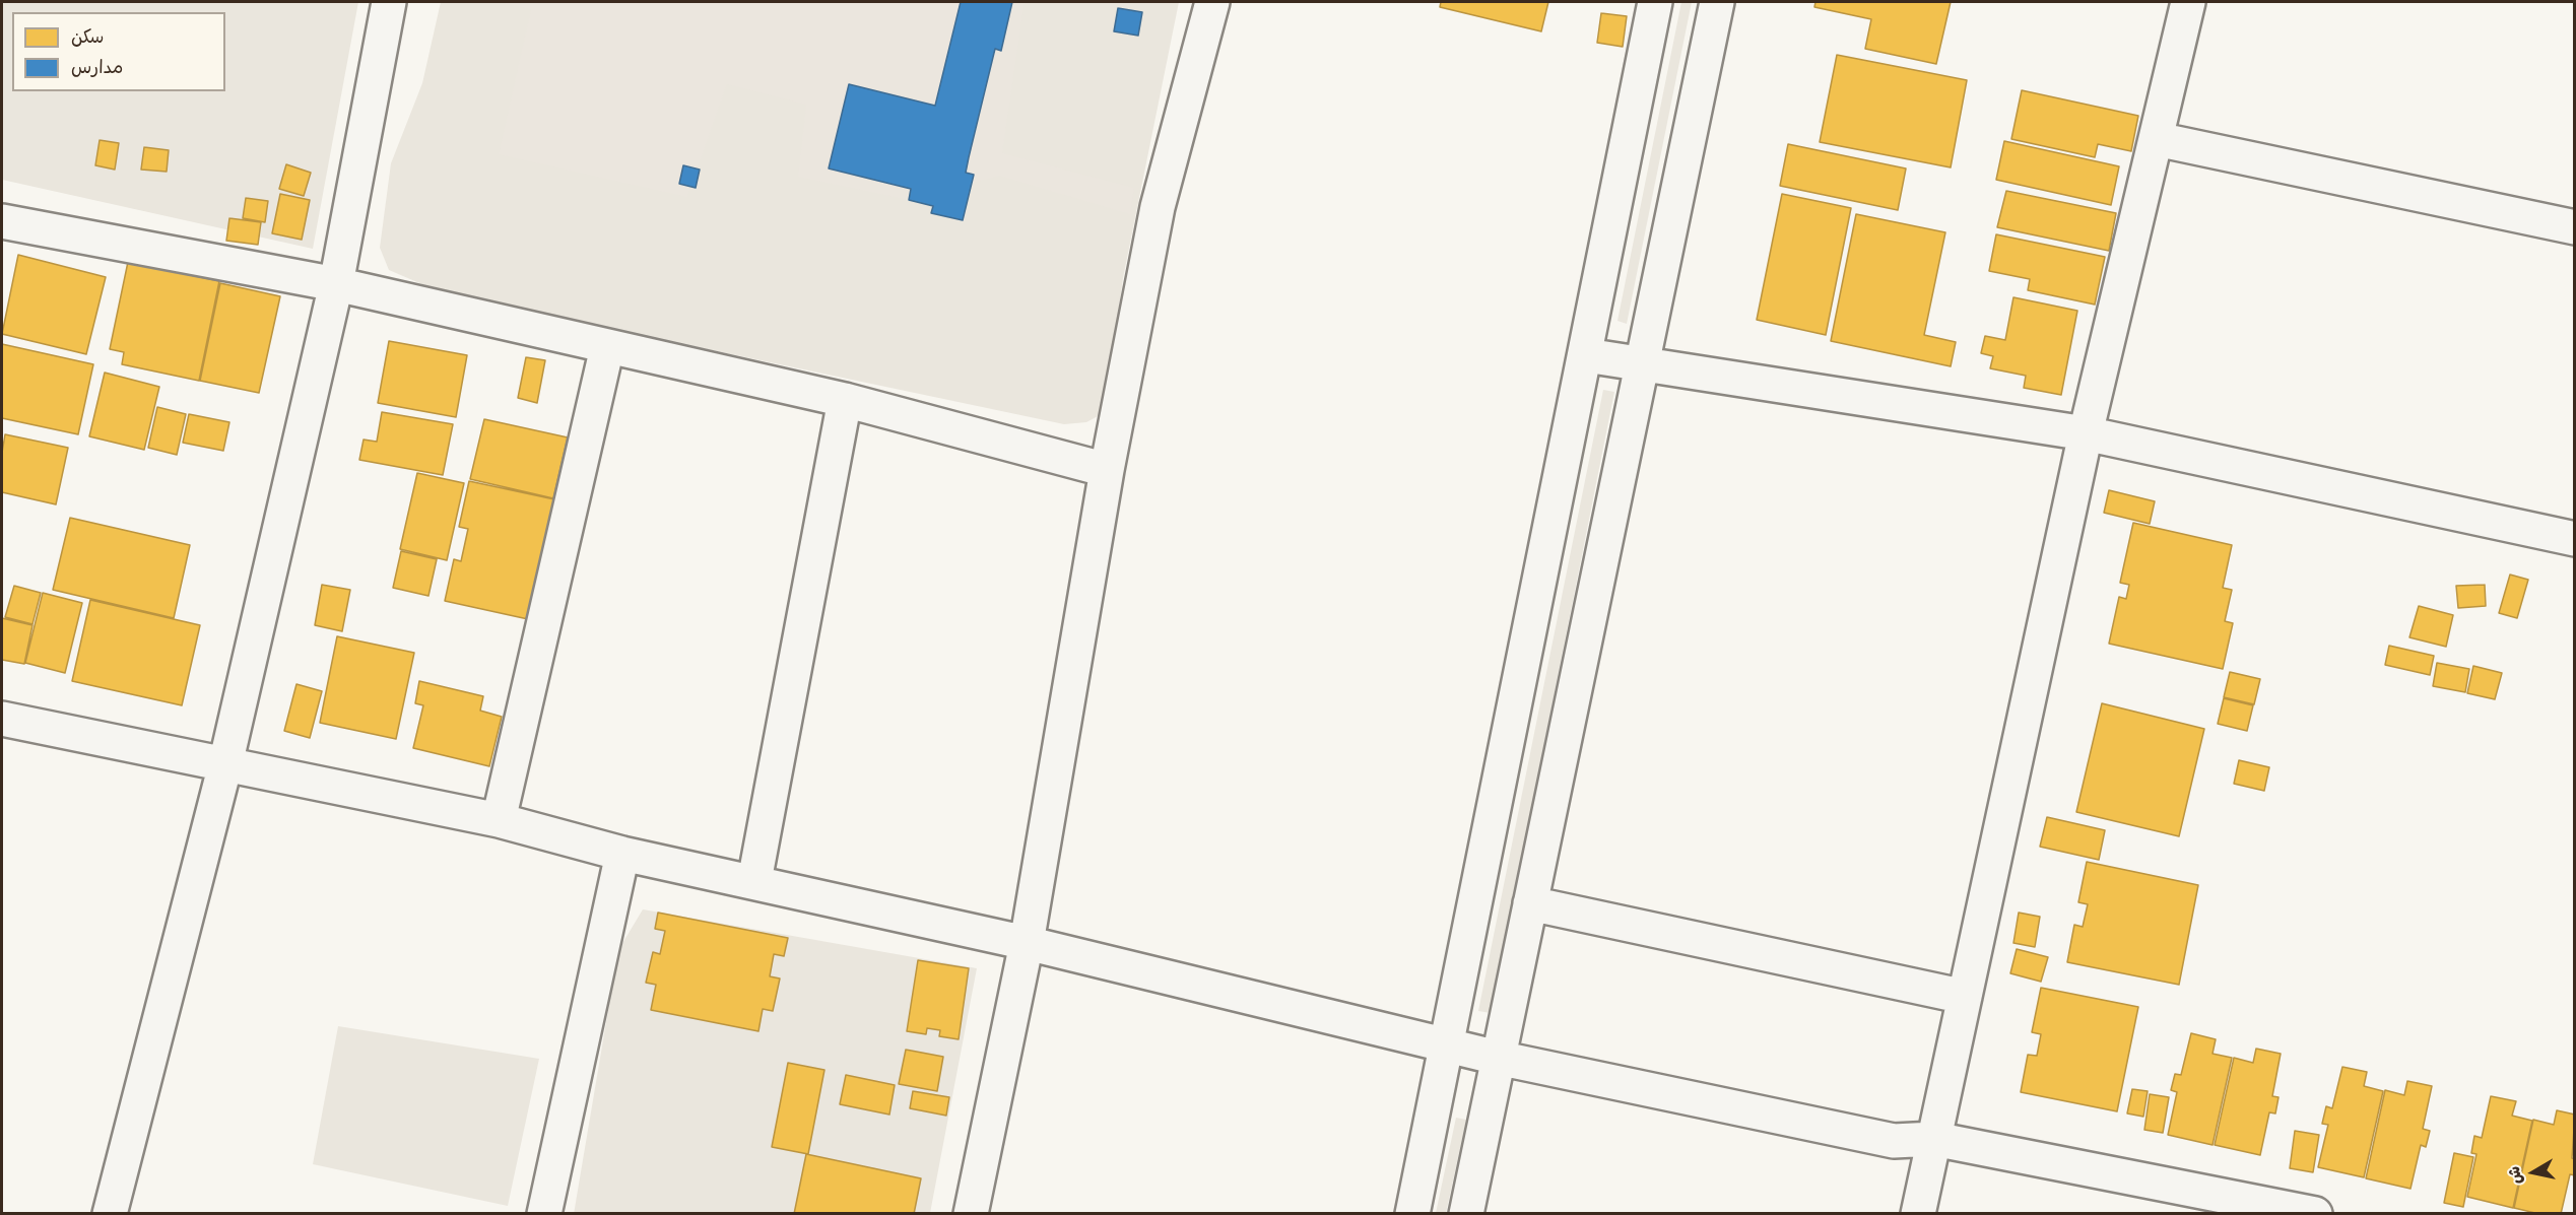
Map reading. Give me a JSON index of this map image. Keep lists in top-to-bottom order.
{
  "legend": ["سكن", "مدارس"],
  "north": "left"
}
